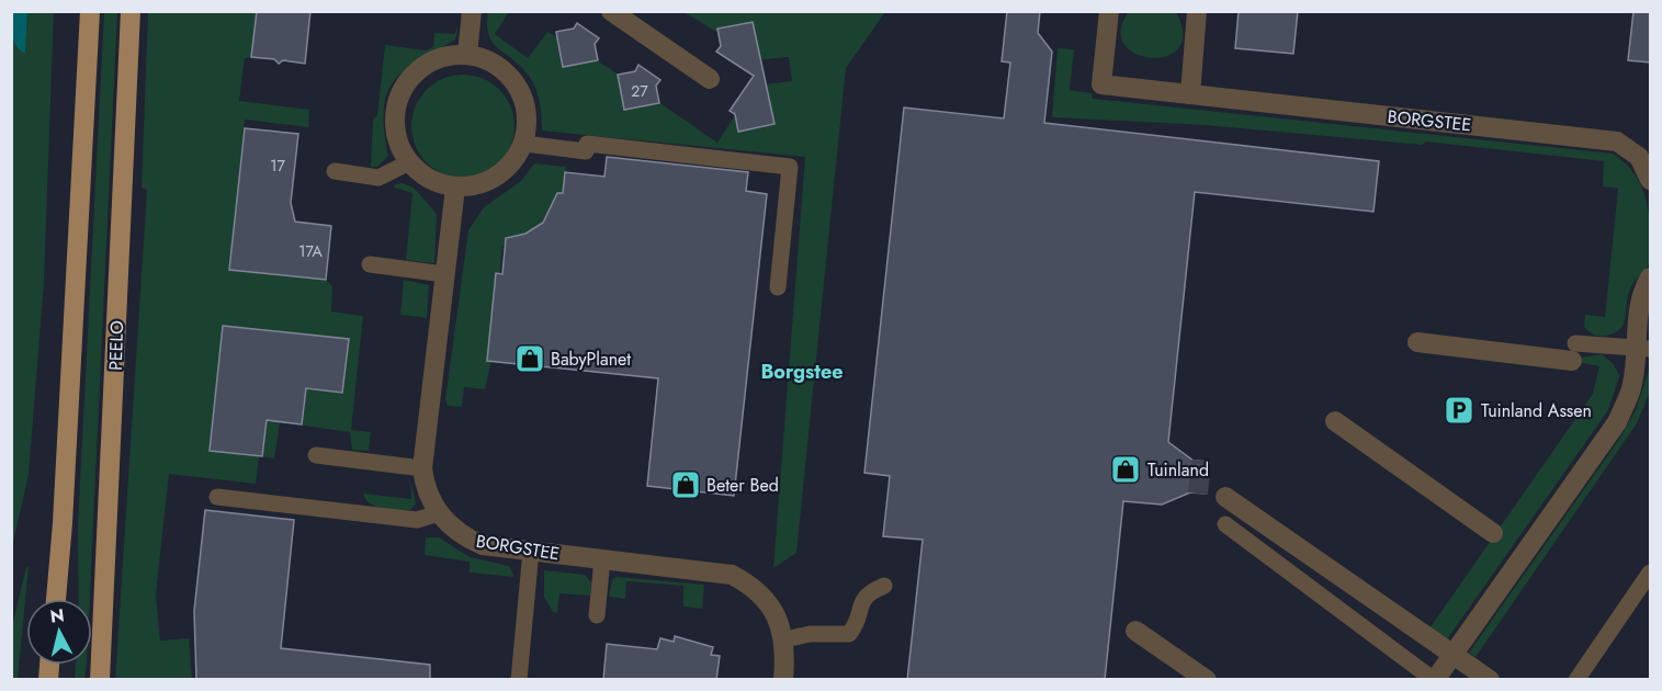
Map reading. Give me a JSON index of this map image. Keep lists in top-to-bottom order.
{
  "streets": {
    "main road": ["PEELO"],
    "street": ["BORGSTEE"]
  },
  "districts": ["Borgstee"],
  "places": {
    "shop": ["BabyPlanet", "Tuinland", "Beter Bed"],
    "parking": ["Tuinland Assen"]
  },
  "house_numbers": ["27", "17", "17A"],
  "north": "top"
}
